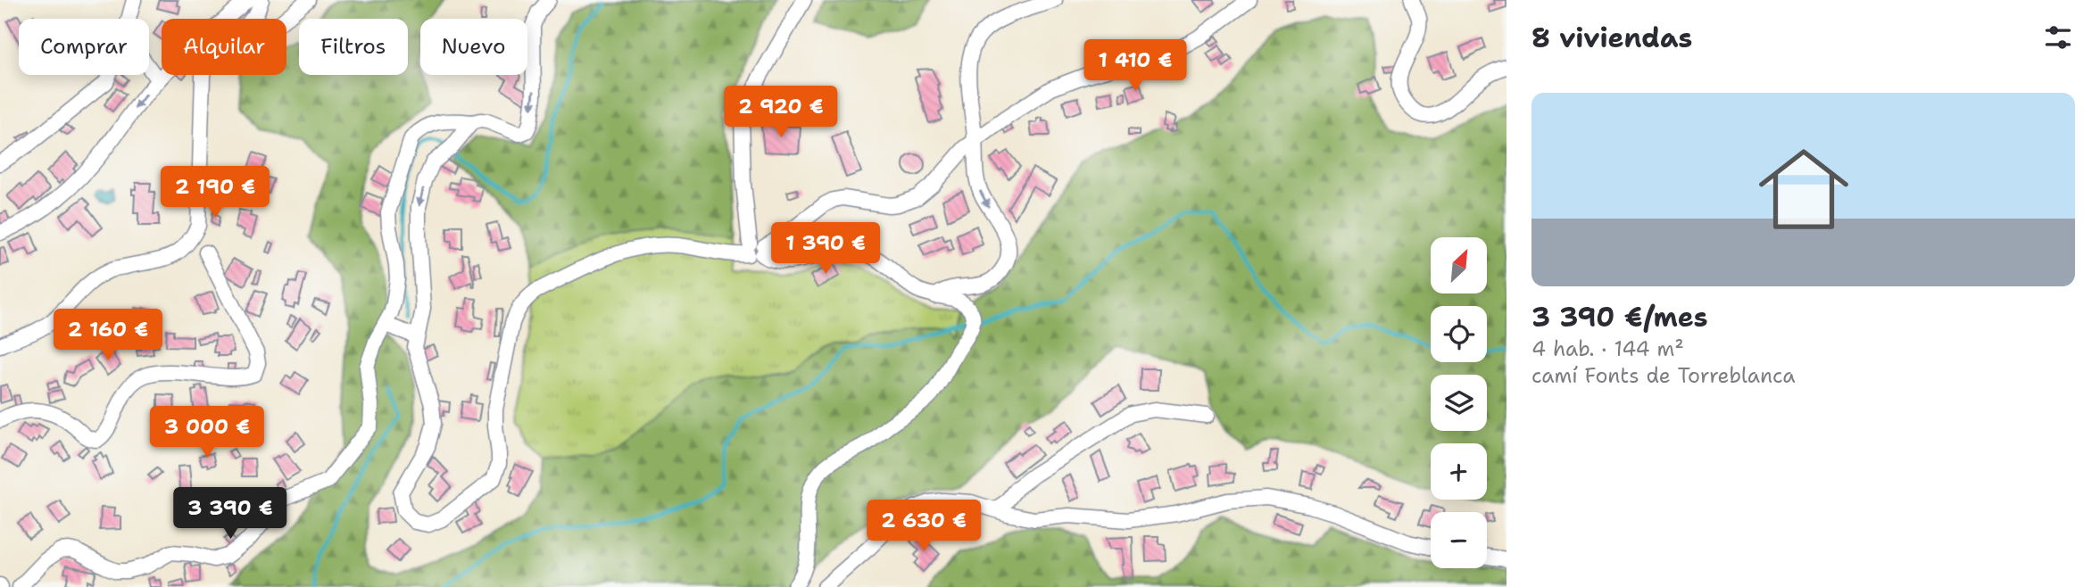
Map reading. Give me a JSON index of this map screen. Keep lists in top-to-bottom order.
{
  "north": "top right",
  "page": {
    "heading": "8 viviendas",
    "chip": [
      "Comprar",
      "Alquilar",
      "Filtros",
      "Nuevo"
    ],
    "price": [
      "1 410 €",
      "2 920 €",
      "2 190 €",
      "1 390 €",
      "2 160 €",
      "3 000 €",
      "3 390 €",
      "2 630 €"
    ],
    "list": [
      {
        "name": "3 390 €/mes",
        "note": "4 hab. · 144 m² · camí Fonts de Torreblanca"
      }
    ],
    "map_buttons": ["+", "−"]
  }
}
